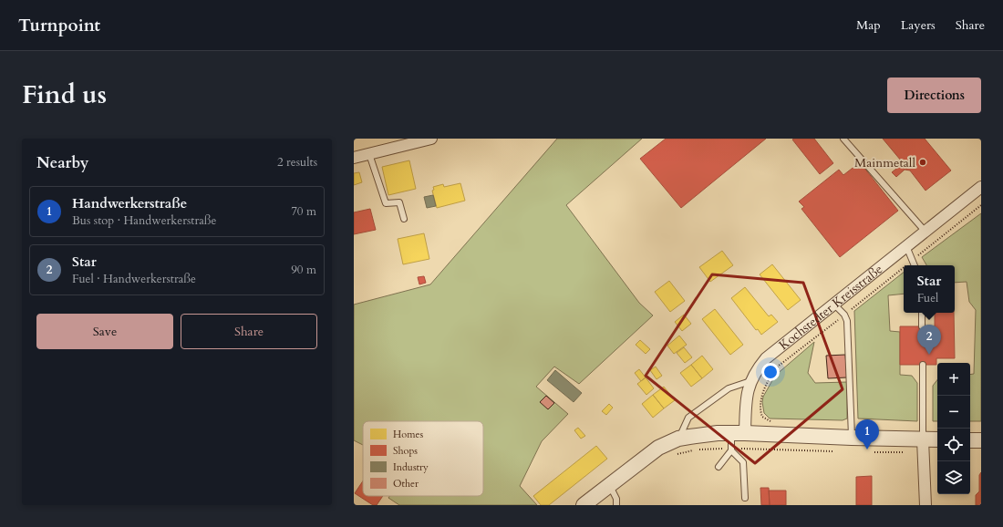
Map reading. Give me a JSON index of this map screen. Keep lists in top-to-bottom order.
{
  "streets": {
    "street": ["Kochstedter Kreisstraße"]
  },
  "places": ["Mainmetall"],
  "legend": [
    "Homes",
    "Shops",
    "Industry",
    "Other"
  ],
  "page": {
    "header": "Turnpoint",
    "nav": ["Map", "Layers", "Share"],
    "title": "Find us",
    "buttons": [
      "Directions",
      ["Save", "Share"]
    ],
    "heading": ["Nearby", "2 results"],
    "list": [
      {
        "mark": "1",
        "name": "Handwerkerstraße",
        "note": "Bus stop · Handwerkerstraße",
        "value": "70 m"
      },
      {
        "mark": "2",
        "name": "Star",
        "note": "Fuel · Handwerkerstraße",
        "value": "90 m"
      }
    ],
    "popup": ["Star", "Fuel"],
    "pins": ["2", "1"],
    "map_buttons": ["+", "−"]
  }
}
